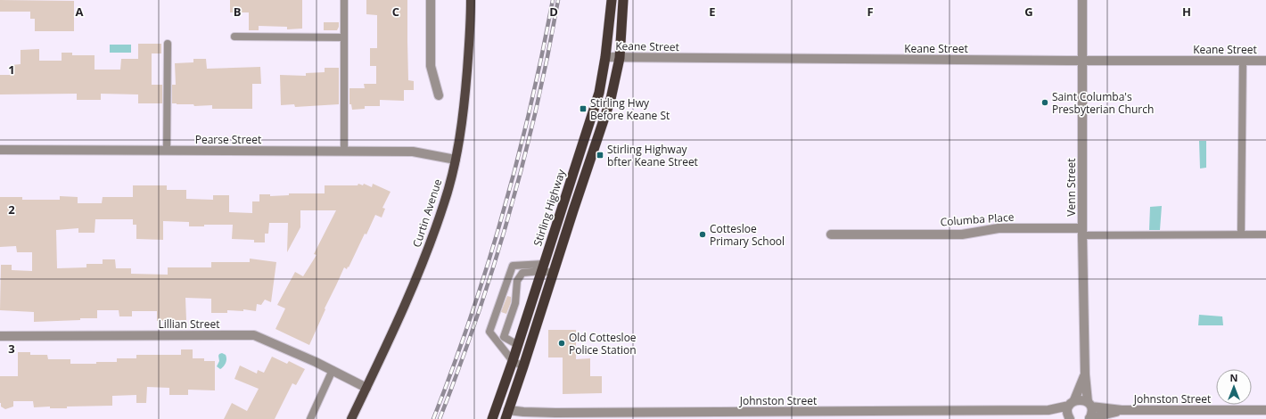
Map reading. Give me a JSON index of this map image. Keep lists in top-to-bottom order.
{
  "streets": {
    "highway": ["Stirling Highway"],
    "main road": ["Curtin Avenue"],
    "street": [
      "Keane Street",
      "Pearse Street",
      "Venn Street",
      "Columba Place",
      "Lillian Street",
      "Johnston Street"
    ]
  },
  "crossings": [
    ["Keane Street", "Venn Street"],
    ["Keane Street", "Stirling Highway"],
    ["Pearse Street", "Curtin Avenue"],
    ["Venn Street", "Columba Place"],
    ["Venn Street", "Johnston Street"],
    ["Curtin Avenue", "Lillian Street"]
  ],
  "places": {
    "other": ["Saint Columba's Presbyterian Church", "Cottesloe Primary School", "Old Cottesloe Police Station"],
    "transit": ["Stirling Hwy Before Keane St", "Stirling Highway bfter Keane Street"]
  },
  "north": "top",
  "grid": {
    "columns": [
      "A",
      "B",
      "C",
      "D",
      "E",
      "F",
      "G",
      "H"
    ],
    "rows": ["1", "2", "3"]
  }
}
